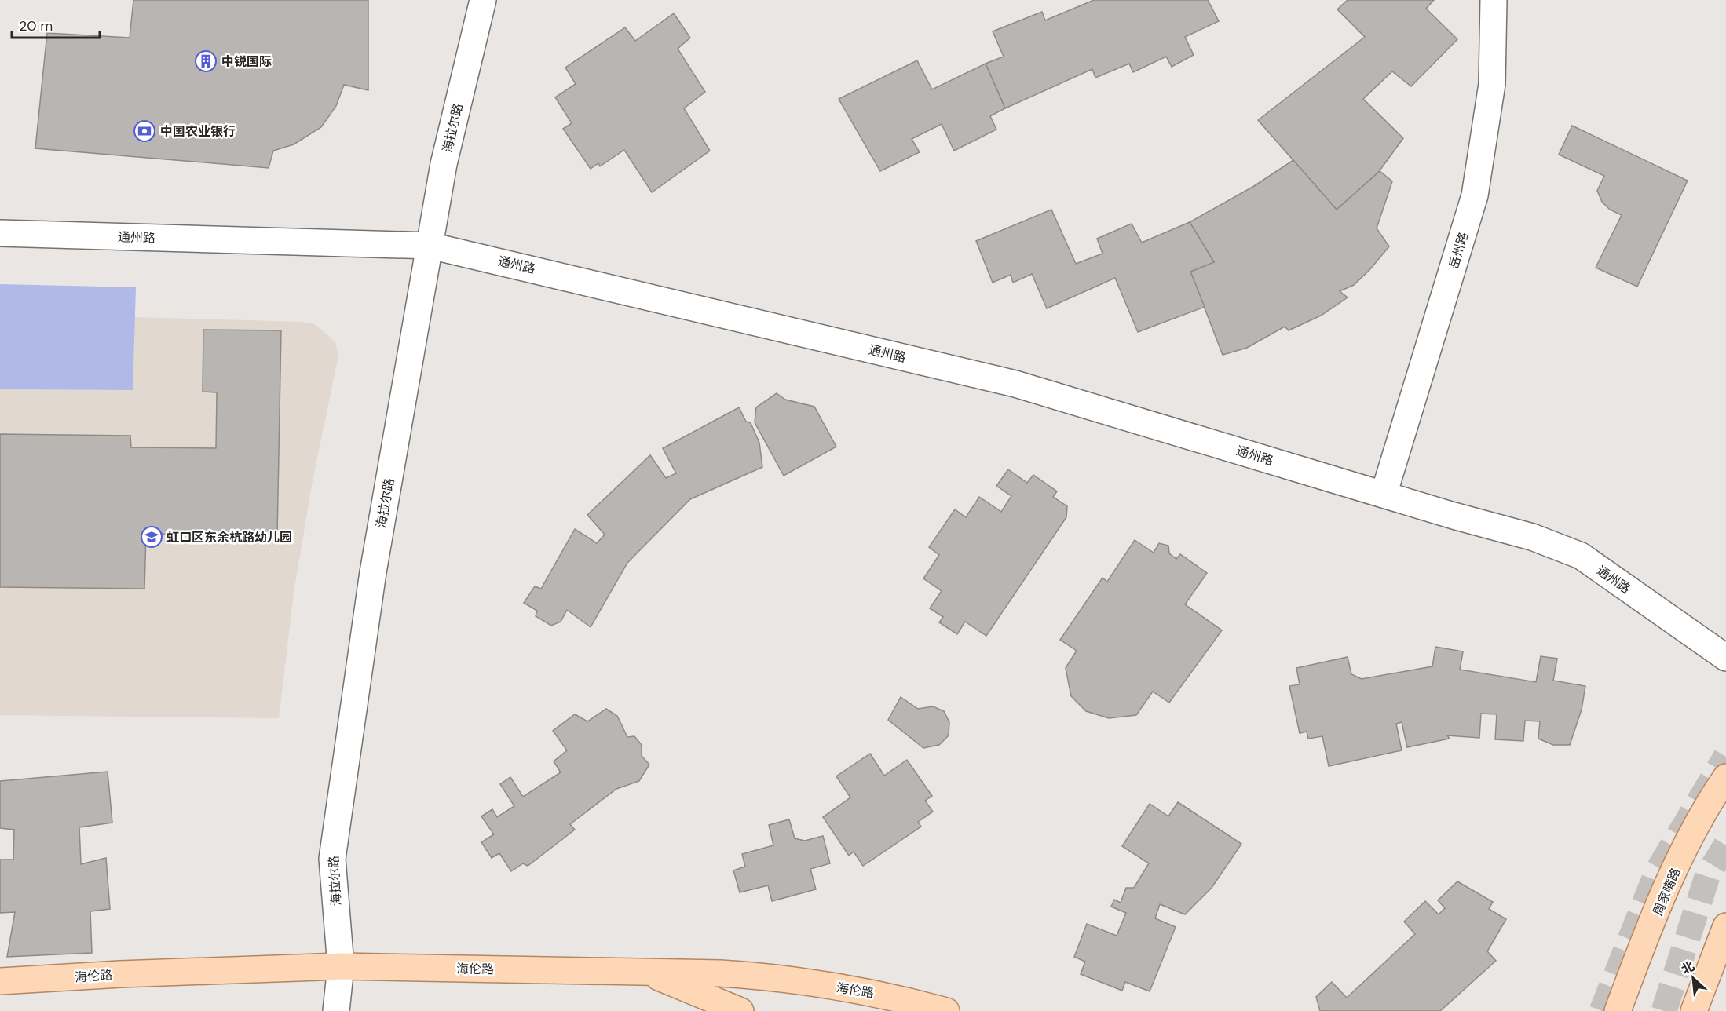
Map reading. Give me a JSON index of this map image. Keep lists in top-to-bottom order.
{
  "streets": {
    "main road": ["周家嘴路", "海伦路"],
    "street": ["海拉尔路", "通州路", "岳州路"]
  },
  "crossings": [
    ["海拉尔路", "通州路"],
    ["海拉尔路", "海伦路"],
    ["通州路", "岳州路"]
  ],
  "places": {
    "building": ["中锐国际"],
    "bank": ["中国农业银行"],
    "school or university": ["虹口区东余杭路幼儿园"]
  },
  "scale_bar": "20 m",
  "north": "top left"
}
